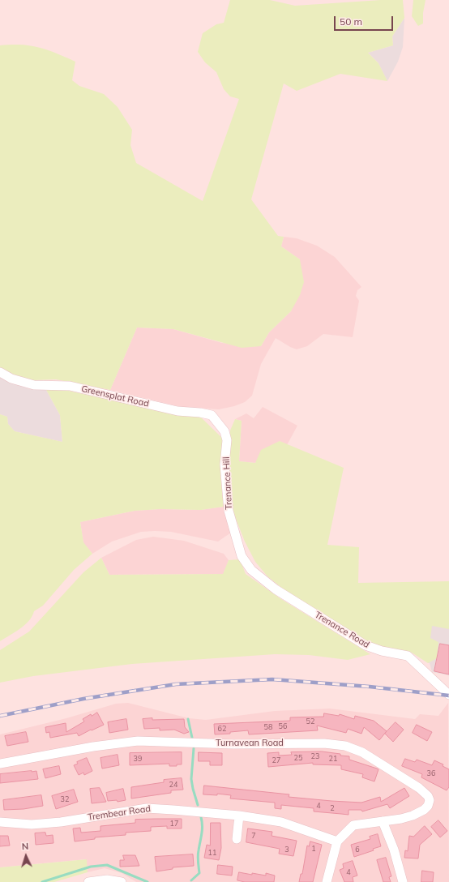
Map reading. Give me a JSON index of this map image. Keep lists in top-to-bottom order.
{
  "streets": {
    "street": [
      "Greensplat Road",
      "Trenance Hill",
      "Trenance Road",
      "Turnavean Road",
      "Trembear Road"
    ]
  },
  "crossings": [
    ["Greensplat Road", "Trenance Hill"],
    ["Trenance Hill", "Trenance Road"],
    ["Turnavean Road", "Trembear Road"]
  ],
  "house_numbers": [
    "52",
    "56",
    "58",
    "62",
    "23",
    "25",
    "39",
    "21",
    "27",
    "36",
    "24",
    "32",
    "4",
    "2",
    "17",
    "7",
    "1",
    "3",
    "6",
    "11",
    "4"
  ],
  "scale_bar": "50 m",
  "north": "top"
}
